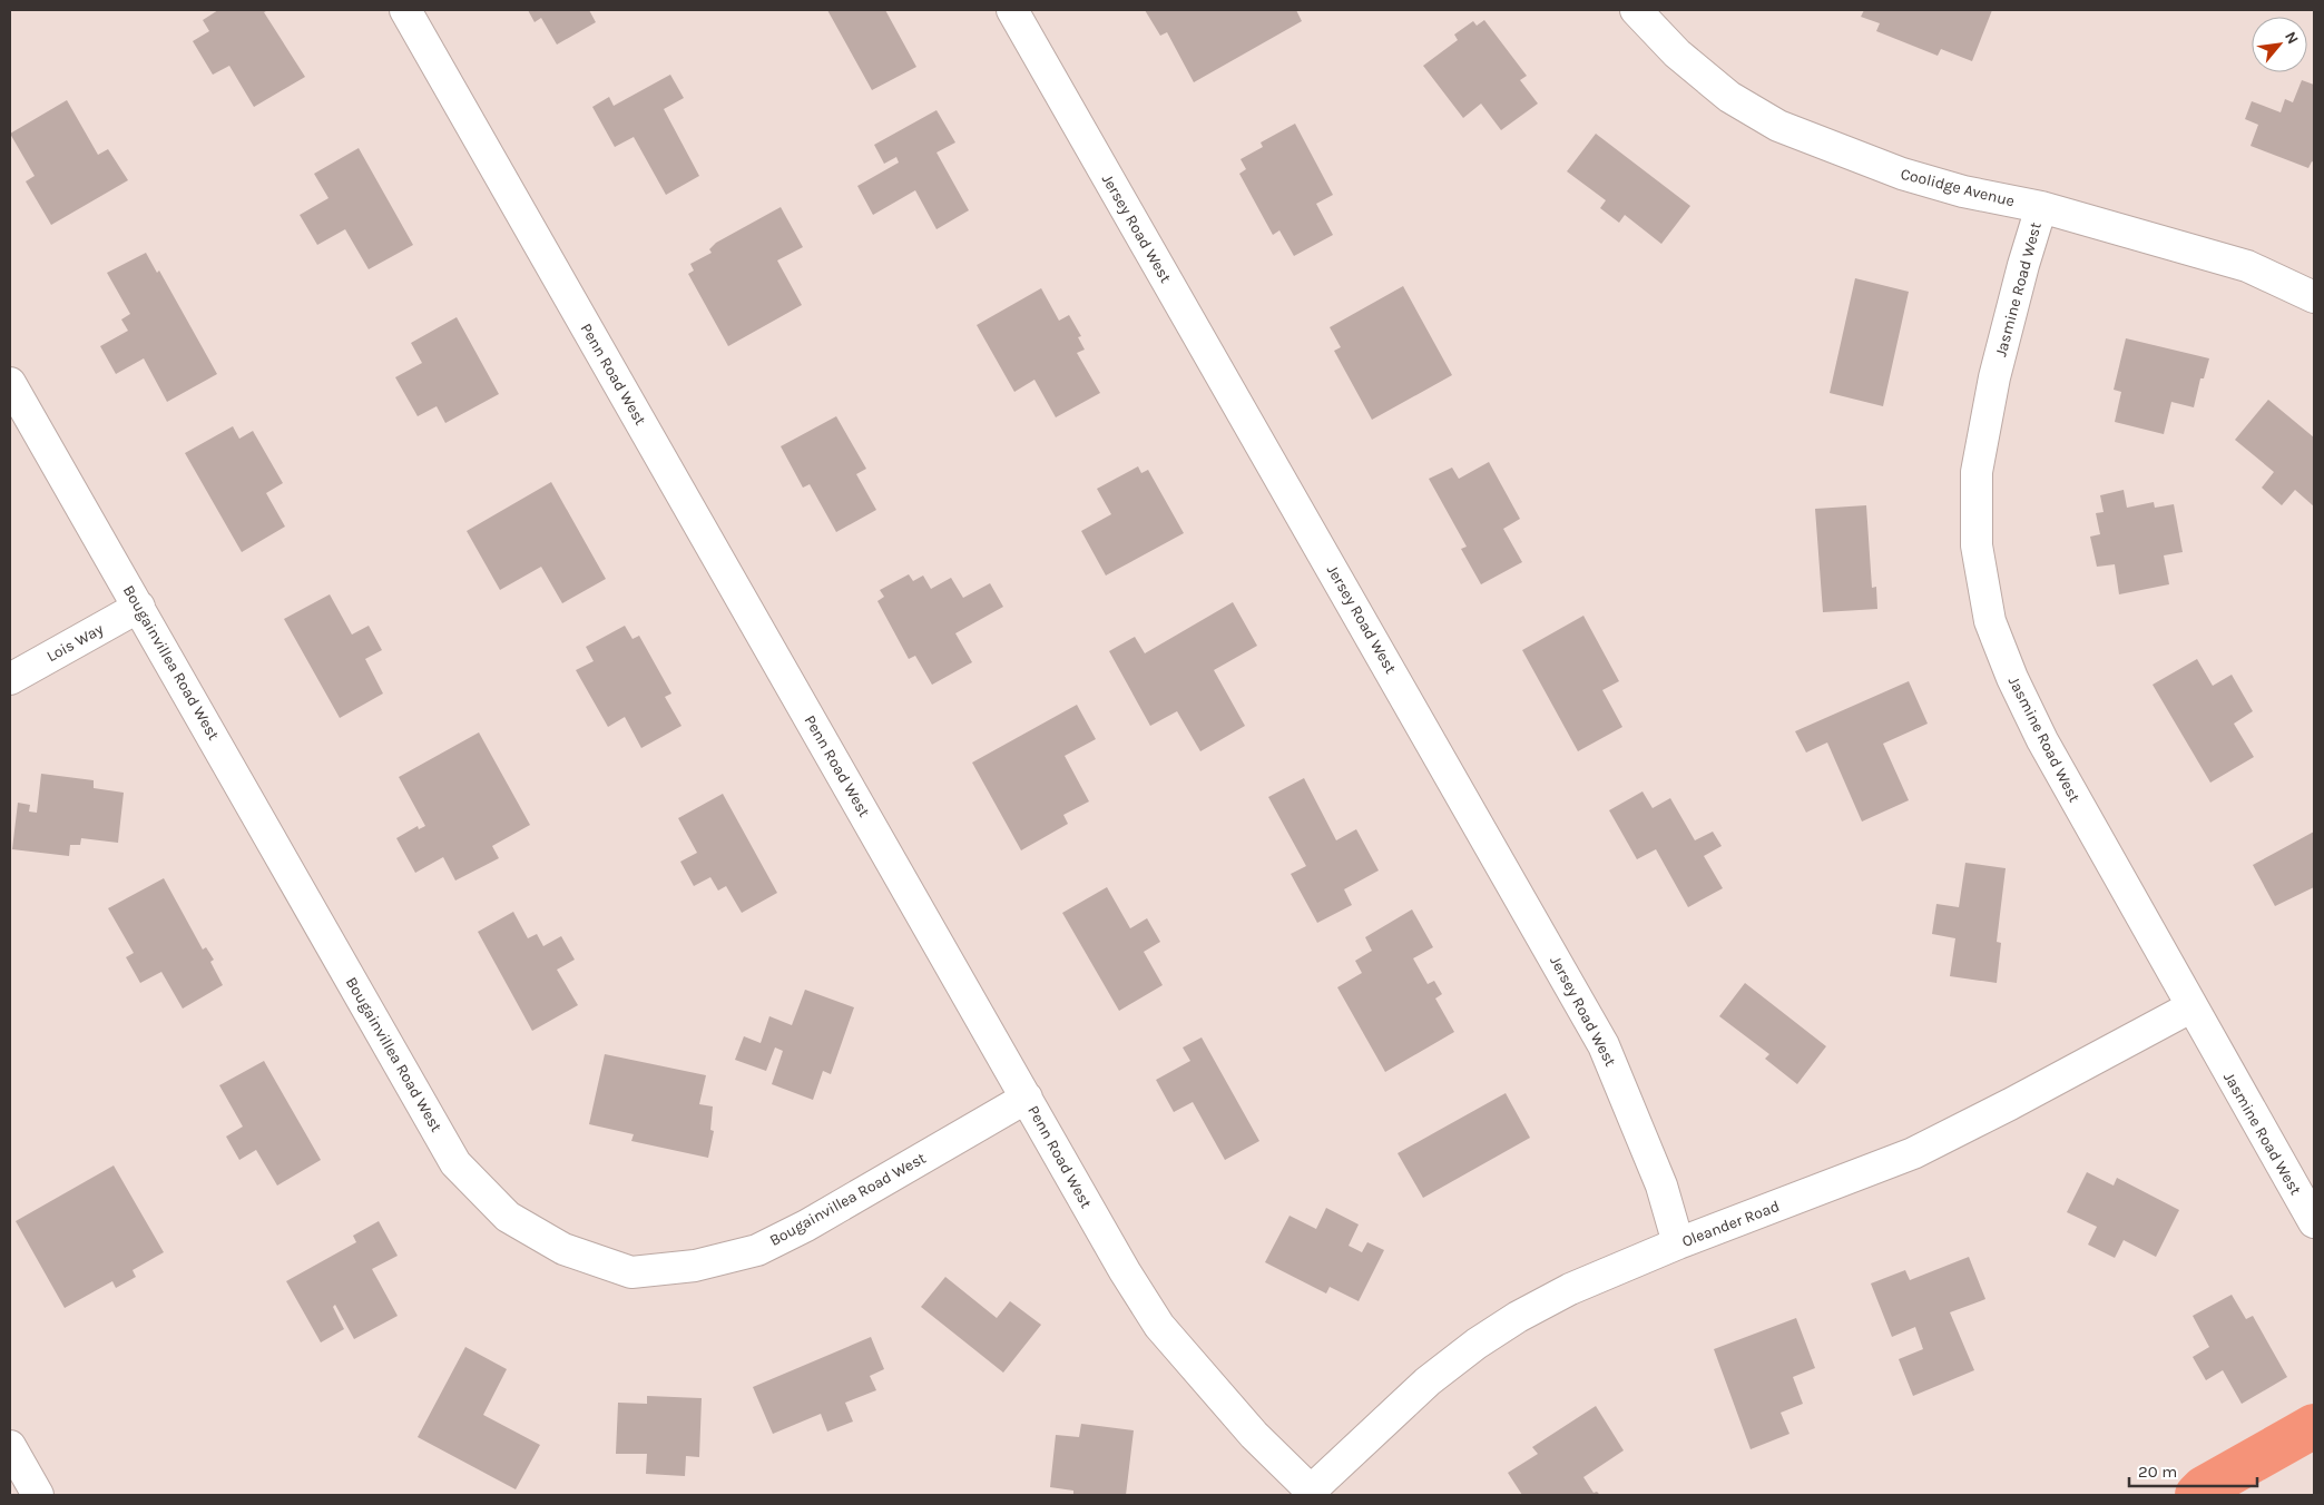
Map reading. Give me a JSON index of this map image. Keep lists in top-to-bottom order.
{
  "streets": {
    "street": [
      "Coolidge Avenue",
      "Jersey Road West",
      "Jasmine Road West",
      "Penn Road West",
      "Lois Way",
      "Bougainvillea Road West",
      "Oleander Road"
    ]
  },
  "crossings": [
    ["Coolidge Avenue", "Jasmine Road West"],
    ["Jersey Road West", "Oleander Road"],
    ["Jasmine Road West", "Oleander Road"],
    ["Penn Road West", "Bougainvillea Road West"],
    ["Penn Road West", "Oleander Road"],
    ["Lois Way", "Bougainvillea Road West"]
  ],
  "scale_bar": "20 m",
  "north": "top right"
}
